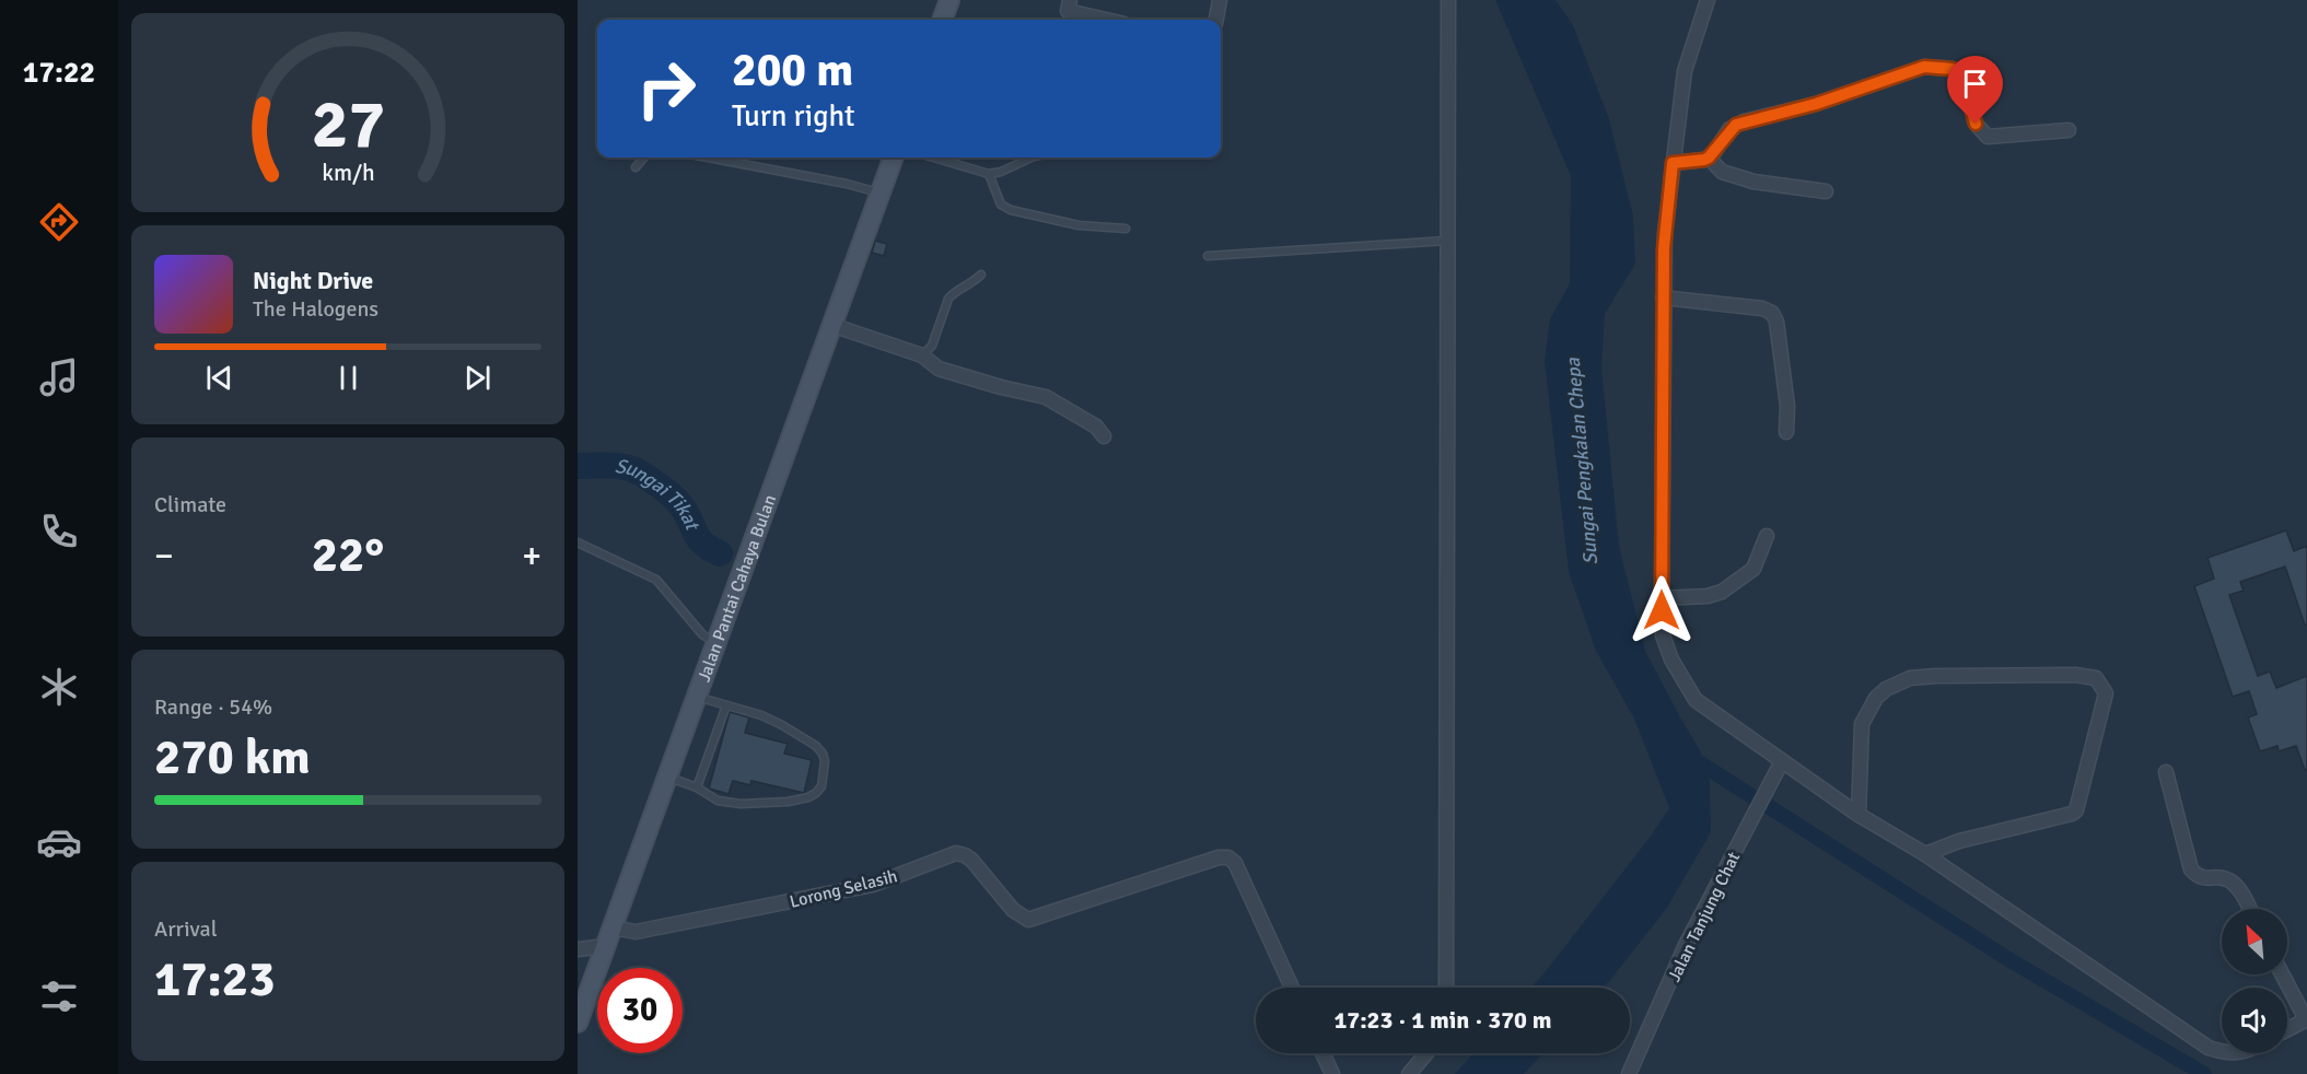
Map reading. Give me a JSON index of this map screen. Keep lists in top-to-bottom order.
{
  "streets": {
    "main road": ["Jalan Pantai Cahaya Bulan"],
    "street": ["Lorong Selasih", "Jalan Tanjung Chat"]
  },
  "crossings": [
    ["Jalan Pantai Cahaya Bulan", "Lorong Selasih"]
  ],
  "water": ["Sungai Pengkalan Chepa", "Sungai Tikat"],
  "north": "top left",
  "page": {
    "tabs": "17:22",
    "turn": ["200 m", "Turn right"],
    "song": ["Night Drive", "The Halogens"],
    "tile": [
      "Climate",
      ["Range · 54%", "270 km"],
      ["Arrival", "17:23"]
    ],
    "heat": ["−", "22°", "+"],
    "limit": "30",
    "trip": "17:23 · 1 min · 370 m",
    "gauge": ["27", "km/h"]
  }
}
